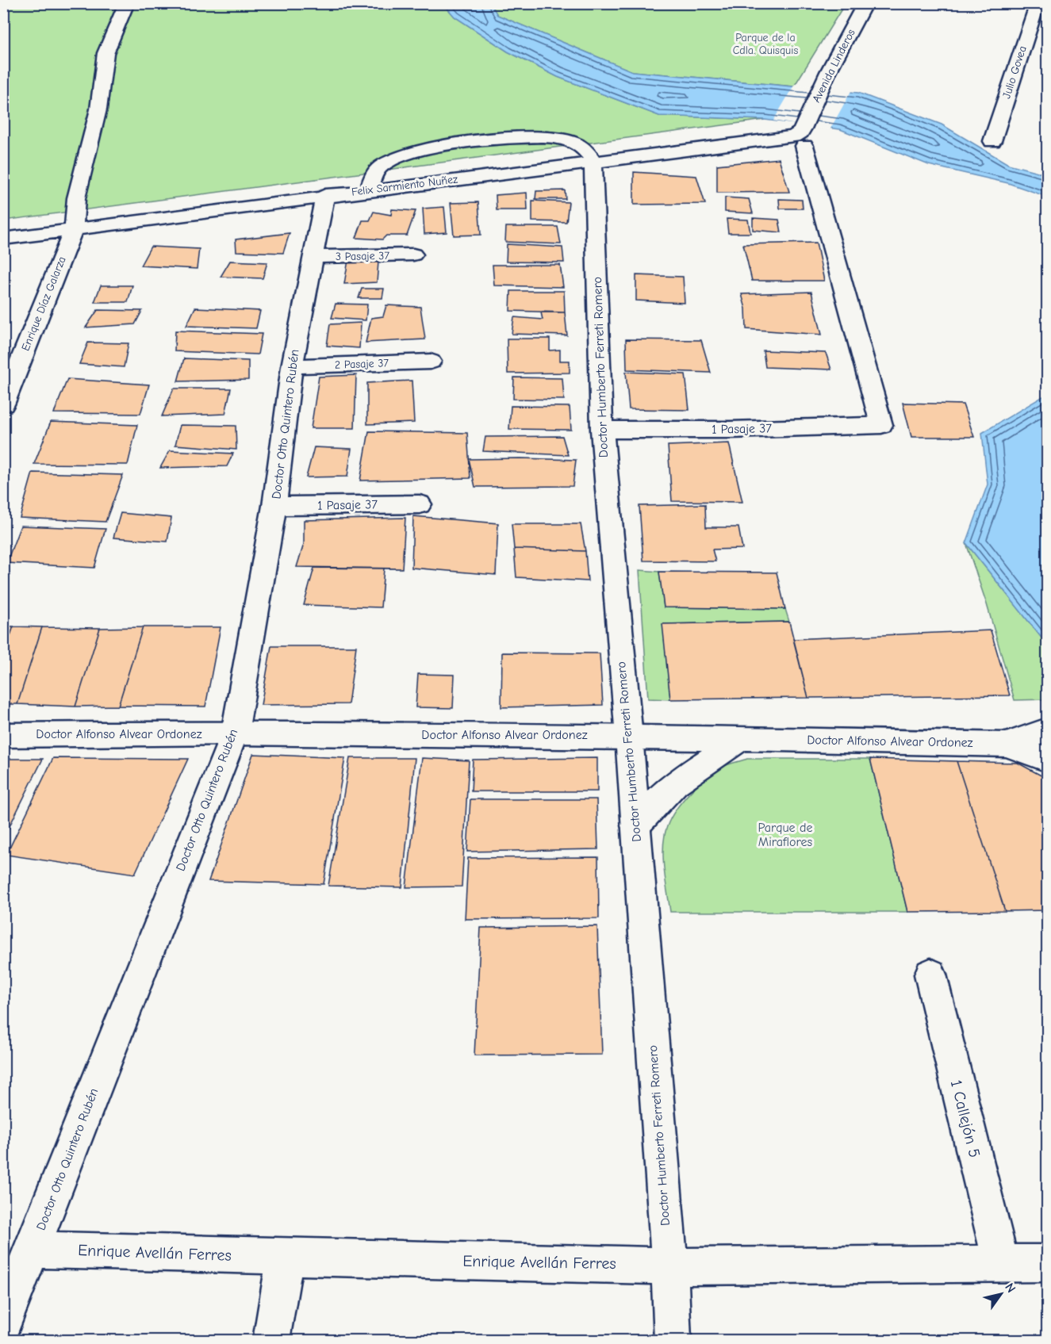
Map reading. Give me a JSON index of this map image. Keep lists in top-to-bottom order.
{
  "streets": {
    "street": [
      "Avenida Linderos",
      "Julio Govea",
      "Felix Sarmiento Nuñez",
      "3 Pasaje 37",
      "Enrique Díaz Galarza",
      "2 Pasaje 37",
      "Doctor Humberto Ferreti Romero",
      "Doctor Otto Quintero Rubén",
      "1 Pasaje 37",
      "Doctor Alfonso Alvear Ordonez",
      "1 Callejón 5",
      "Enrique Avellán Ferres"
    ]
  },
  "crossings": [
    ["Avenida Linderos", "Felix Sarmiento Nuñez"],
    ["Avenida Linderos", "1 Pasaje 37"],
    ["Felix Sarmiento Nuñez", "Enrique Díaz Galarza"],
    ["Felix Sarmiento Nuñez", "Doctor Humberto Ferreti Romero"],
    ["Felix Sarmiento Nuñez", "Doctor Otto Quintero Rubén"],
    ["Felix Sarmiento Nuñez", "1 Pasaje 37"],
    ["3 Pasaje 37", "Doctor Otto Quintero Rubén"],
    ["2 Pasaje 37", "Doctor Otto Quintero Rubén"],
    ["Doctor Humberto Ferreti Romero", "1 Pasaje 37"],
    ["Doctor Humberto Ferreti Romero", "Doctor Alfonso Alvear Ordonez"],
    ["Doctor Humberto Ferreti Romero", "Enrique Avellán Ferres"],
    ["Doctor Otto Quintero Rubén", "1 Pasaje 37"],
    ["Doctor Otto Quintero Rubén", "Doctor Alfonso Alvear Ordonez"],
    ["Doctor Otto Quintero Rubén", "Enrique Avellán Ferres"],
    ["1 Callejón 5", "Enrique Avellán Ferres"]
  ],
  "parks": ["Parque de la Cdla. Quisquis", "Parque de Miraflores"],
  "north": "top right"
}
